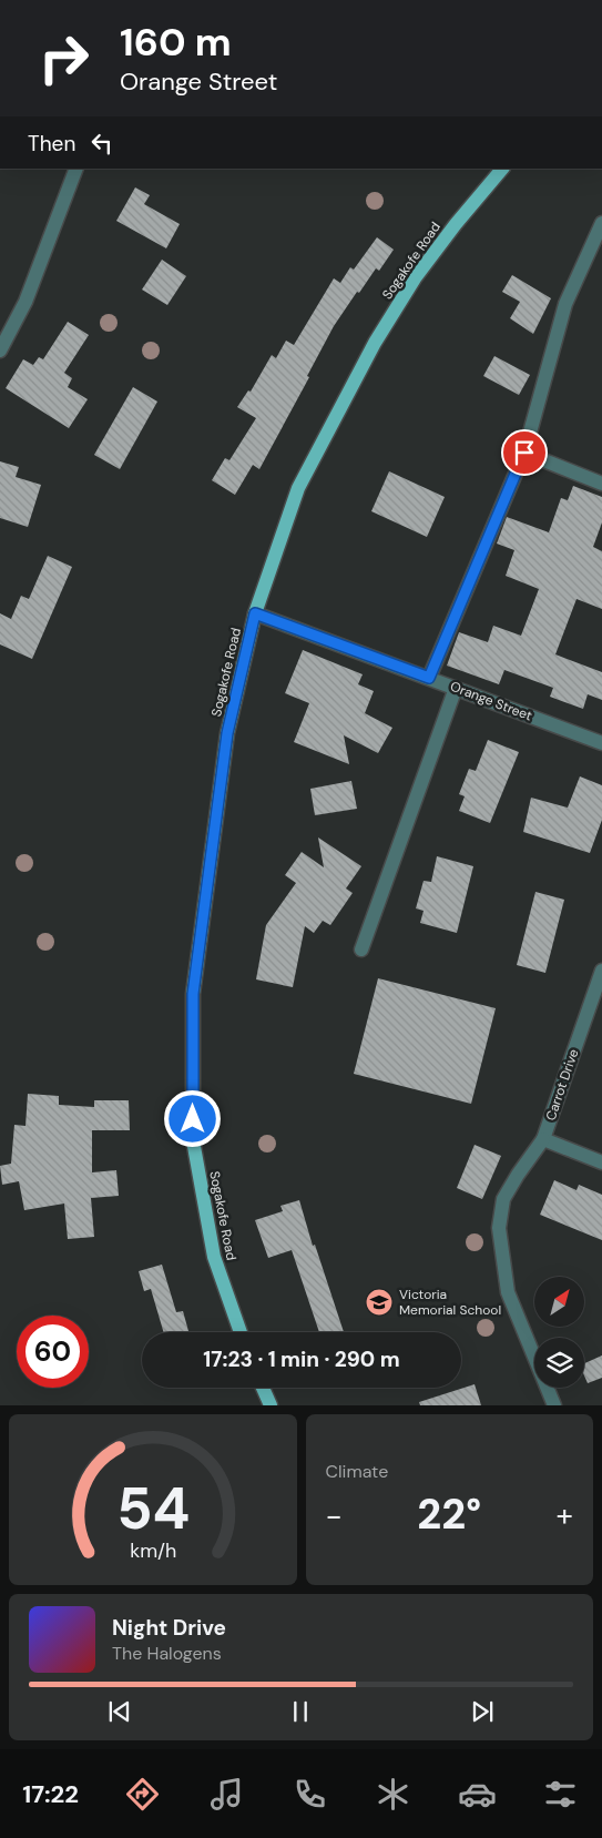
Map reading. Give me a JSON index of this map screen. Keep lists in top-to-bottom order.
{
  "streets": {
    "main road": ["Sogakofe Road"],
    "street": ["Orange Street", "Carrot Drive"]
  },
  "crossings": [
    ["Sogakofe Road", "Orange Street"]
  ],
  "places": {
    "school or university": ["Victoria Memorial School"]
  },
  "north": "top right",
  "page": {
    "turn": ["160 m", "Orange Street"],
    "then": "Then",
    "limit": "60",
    "trip": "17:23 · 1 min · 290 m",
    "tile": "Climate",
    "heat": ["−", "22°", "+"],
    "song": ["Night Drive", "The Halogens"],
    "tabs": "17:22",
    "gauge": ["54", "km/h"]
  }
}
